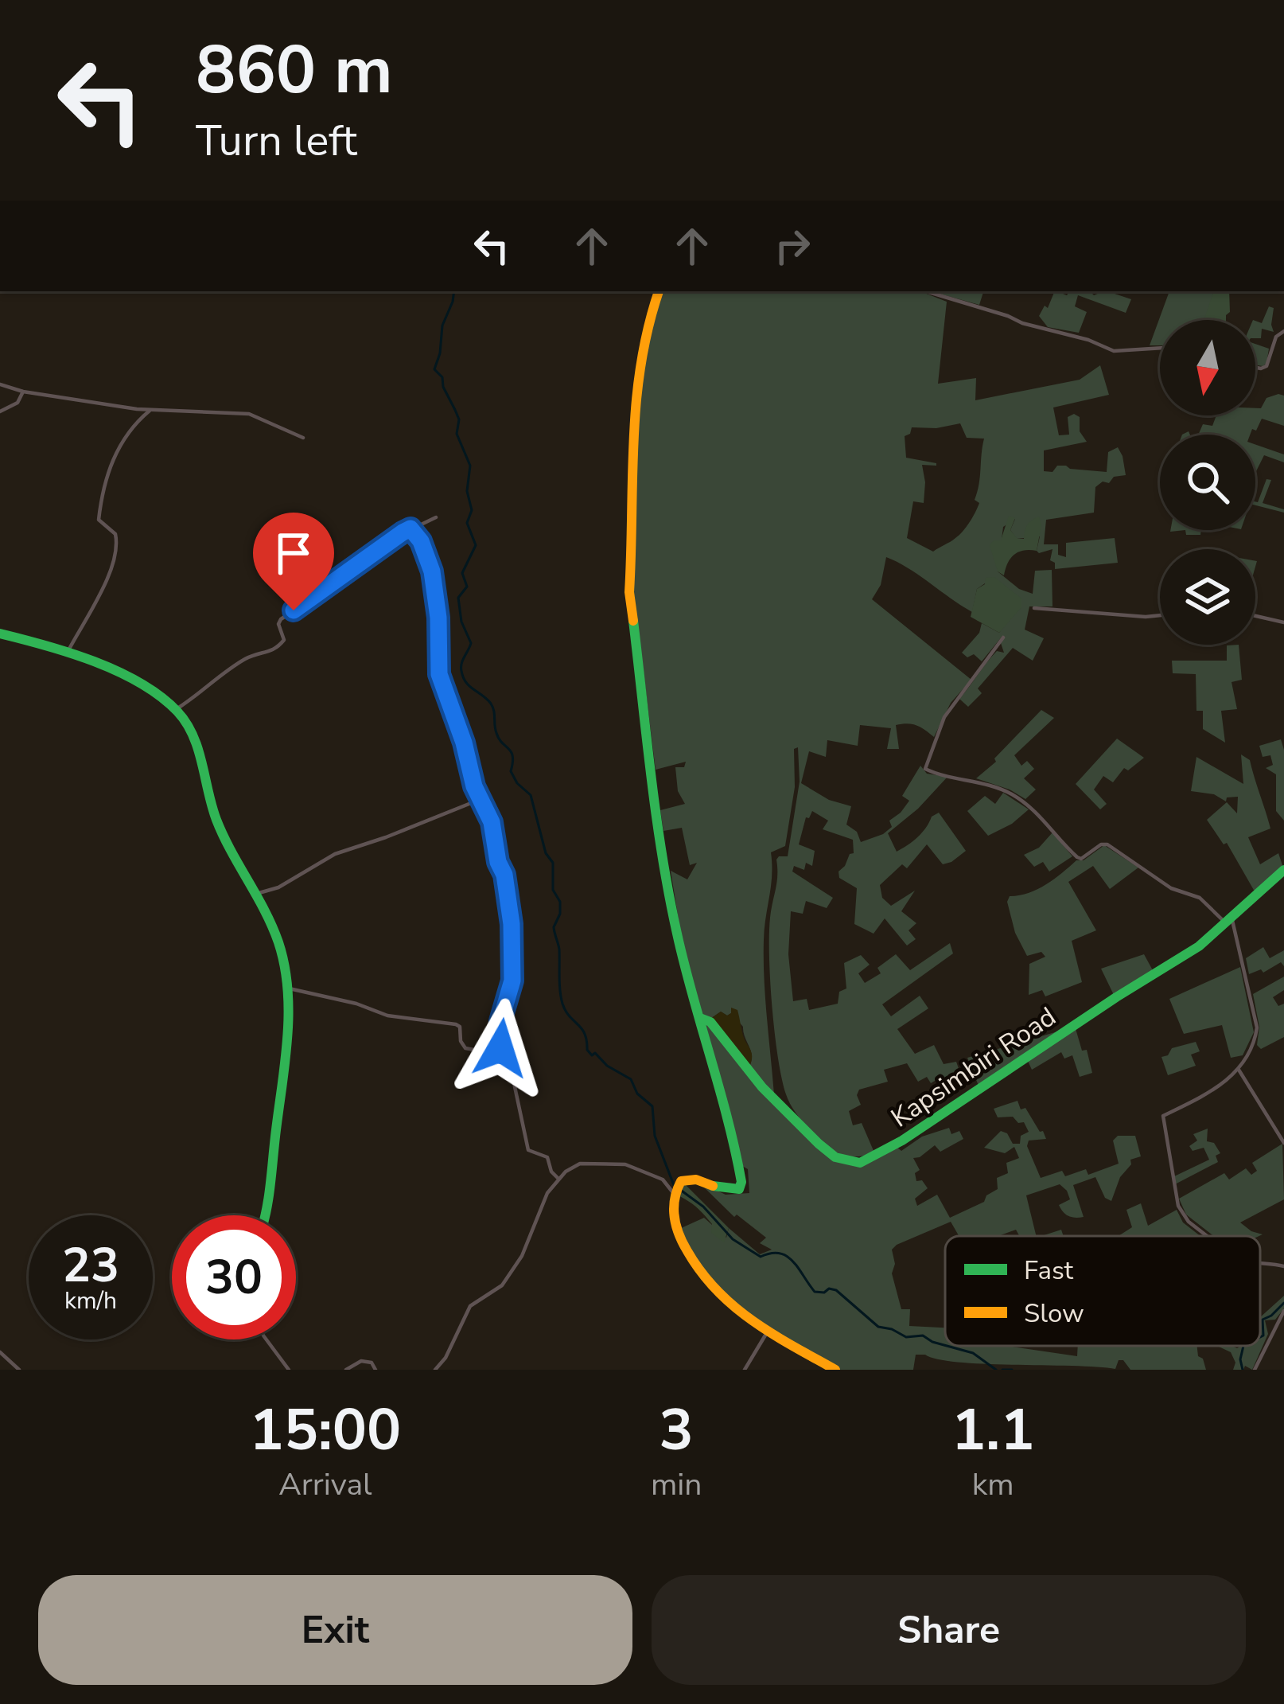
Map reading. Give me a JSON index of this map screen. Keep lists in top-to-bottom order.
{
  "streets": {
    "street": ["Kapsimbiri Road"]
  },
  "legend": ["Fast", "Slow"],
  "north": "bottom",
  "page": {
    "turn": ["860 m", "Turn left"],
    "speed": "23 km/h",
    "limit": "30",
    "eta": [
      "15:00",
      "Arrival",
      "3",
      "min",
      "1.1",
      "km"
    ],
    "buttons": ["Exit", "Share"]
  }
}
